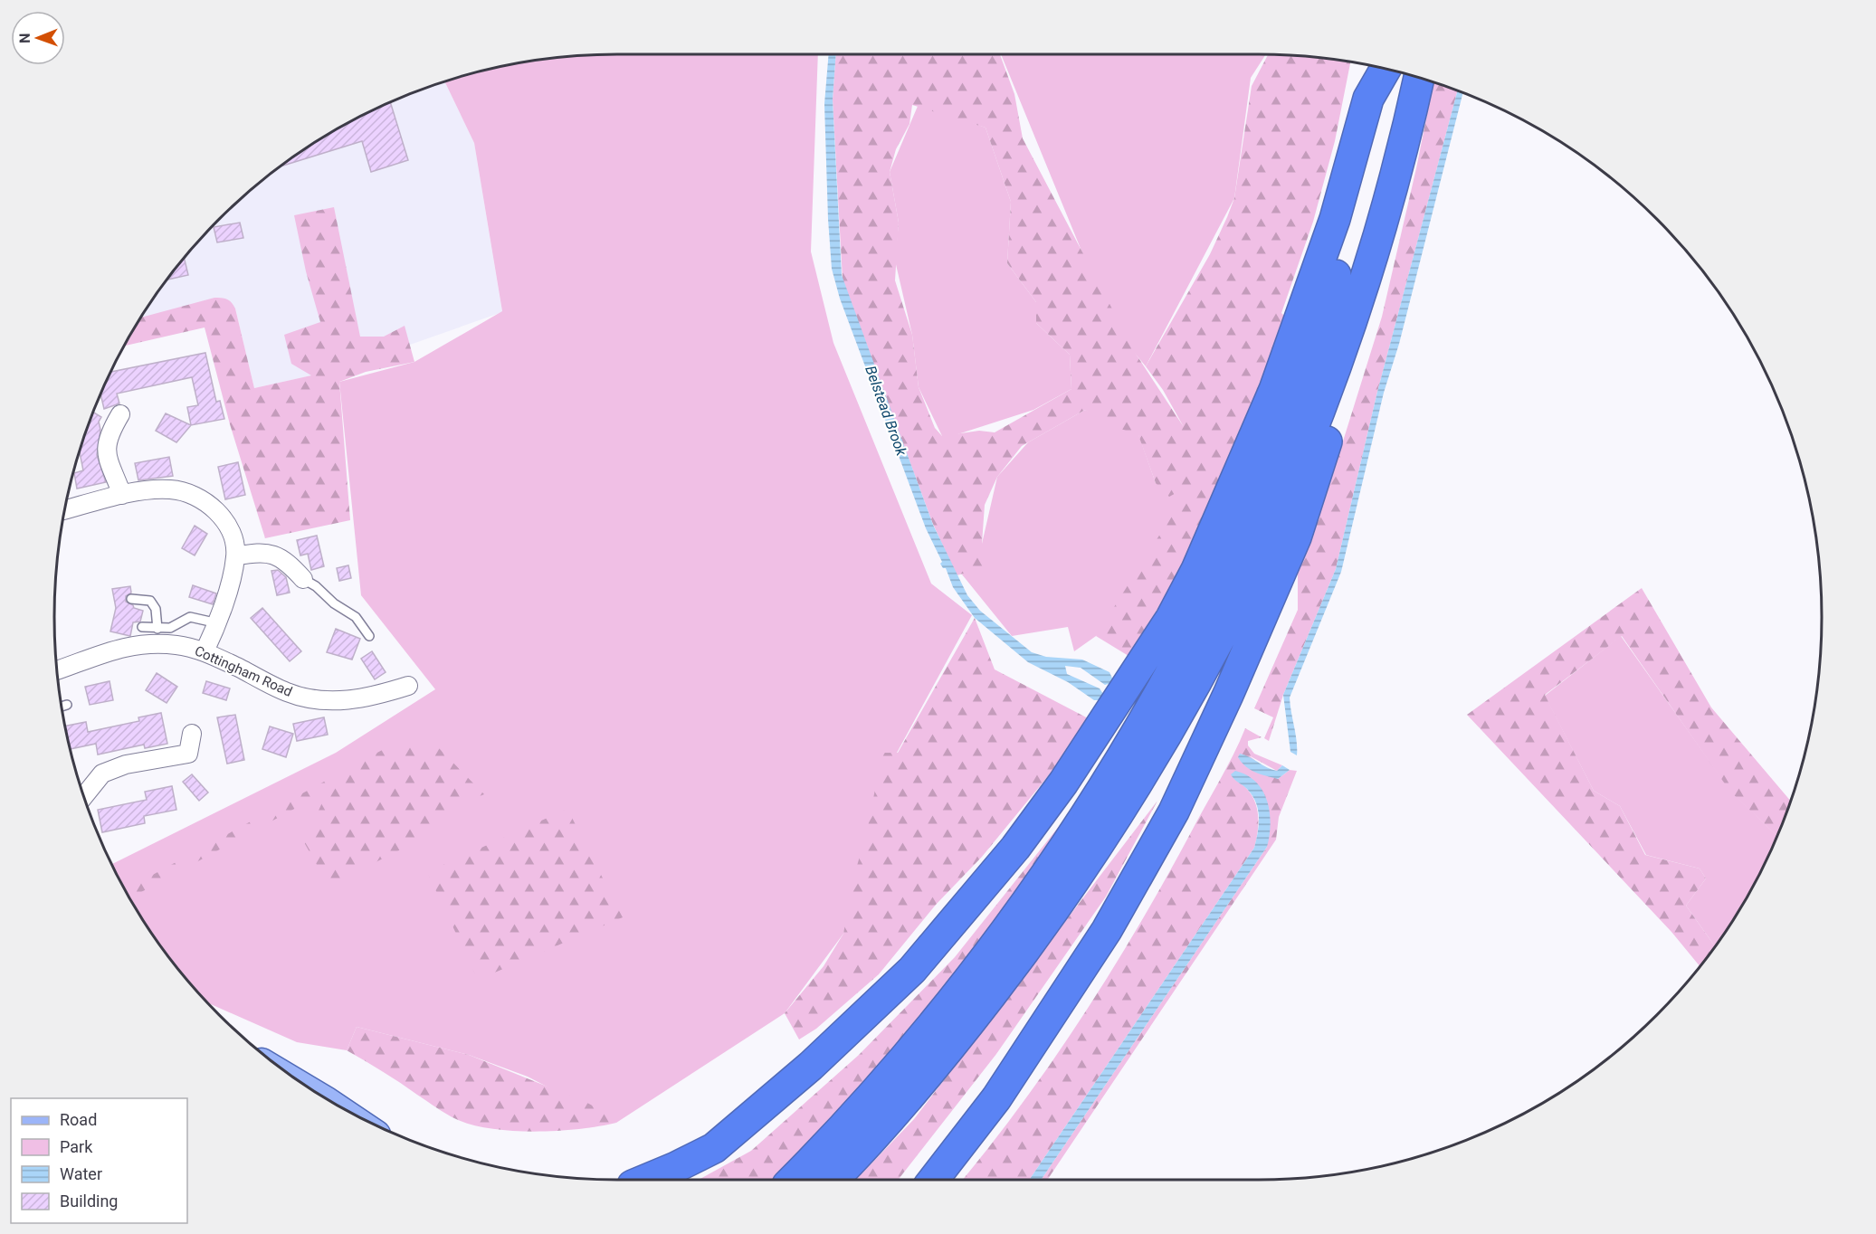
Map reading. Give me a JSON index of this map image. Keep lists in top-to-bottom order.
{
  "streets": {
    "street": ["Cottingham Road"]
  },
  "water": ["Belstead Brook"],
  "legend": [
    "Road",
    "Park",
    "Water",
    "Building"
  ],
  "north": "left"
}
